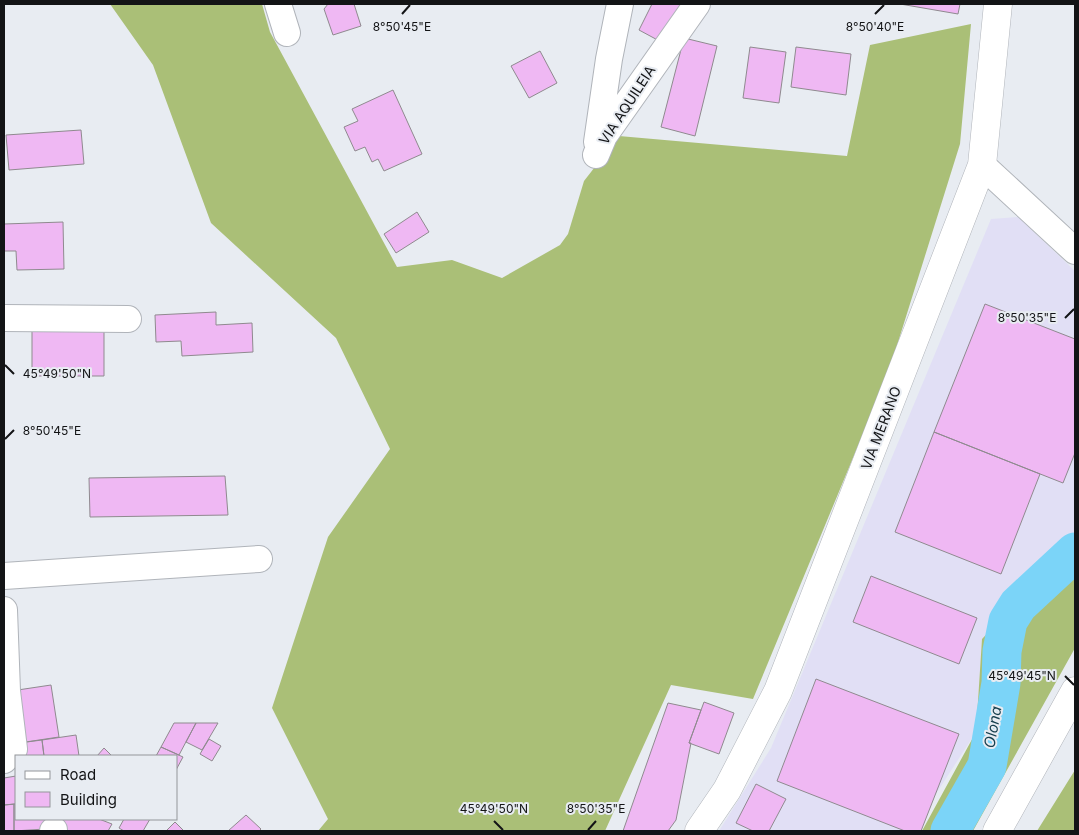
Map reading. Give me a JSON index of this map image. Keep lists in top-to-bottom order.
{
  "streets": {
    "street": ["VIA AQUILEIA", "VIA MERANO"]
  },
  "water": ["Olona"],
  "legend": ["Road", "Building"],
  "coordinates": [
    "8°50'45\"E",
    "8°50'40\"E",
    "8°50'35\"E",
    "45°49'50\"N",
    "45°49'45\"N"
  ]
}
